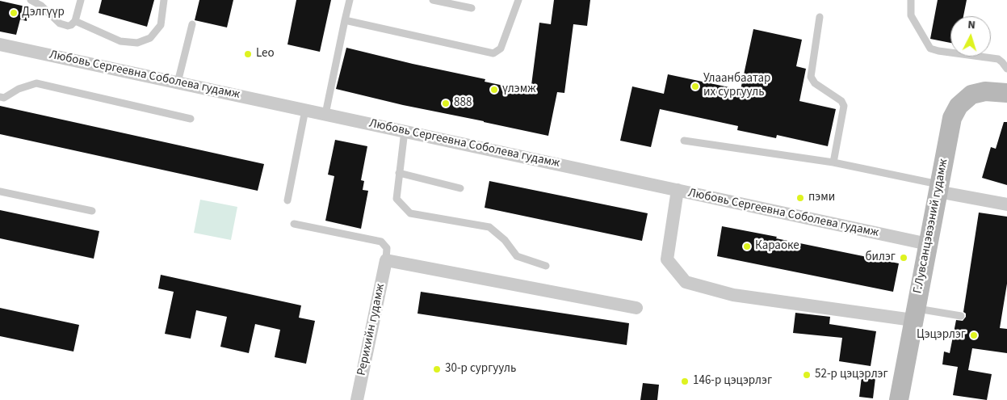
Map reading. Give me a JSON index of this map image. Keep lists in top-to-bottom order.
{
  "streets": {
    "street": ["Любовь Сергеевна Соболева гудамж", "Г.Лувсанцэвээний гудамж", "Рерихийн гудамж"]
  },
  "crossings": [
    ["Любовь Сергеевна Соболева гудамж", "Г.Лувсанцэвээний гудамж"]
  ],
  "places": [
    "Дэлгүүр",
    "Leo",
    "Улаанбаатар их сургууль",
    "үлэмж",
    "888",
    "пэми",
    "Караоке",
    "билэг",
    "Цэцэрлэг",
    "30-р сургууль",
    "52-р цэцэрлэг",
    "146-р цэцэрлэг"
  ],
  "north": "top"
}
